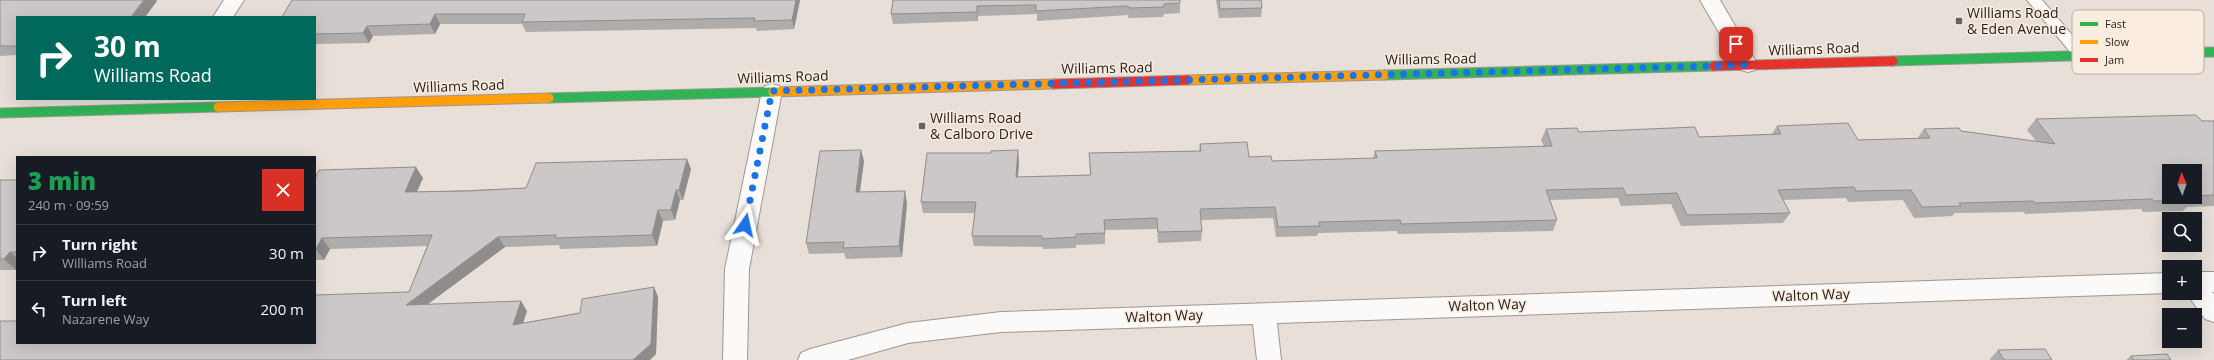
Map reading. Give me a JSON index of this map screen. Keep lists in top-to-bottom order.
{
  "streets": {
    "street": ["Williams Road", "Walton Way"]
  },
  "places": {
    "transit": ["Williams Road & Eden Avenue", "Williams Road & Calboro Drive"]
  },
  "legend": ["Fast", "Slow", "Jam"],
  "north": "top",
  "page": {
    "turn": ["30 m", "Williams Road"],
    "heading": ["3 min", "240 m · 09:59"],
    "map_buttons": ["+", "−"],
    "list": [
      {
        "name": "Turn right",
        "note": "Williams Road",
        "value": "30 m"
      },
      {
        "name": "Turn left",
        "note": "Nazarene Way",
        "value": "200 m"
      }
    ]
  }
}
